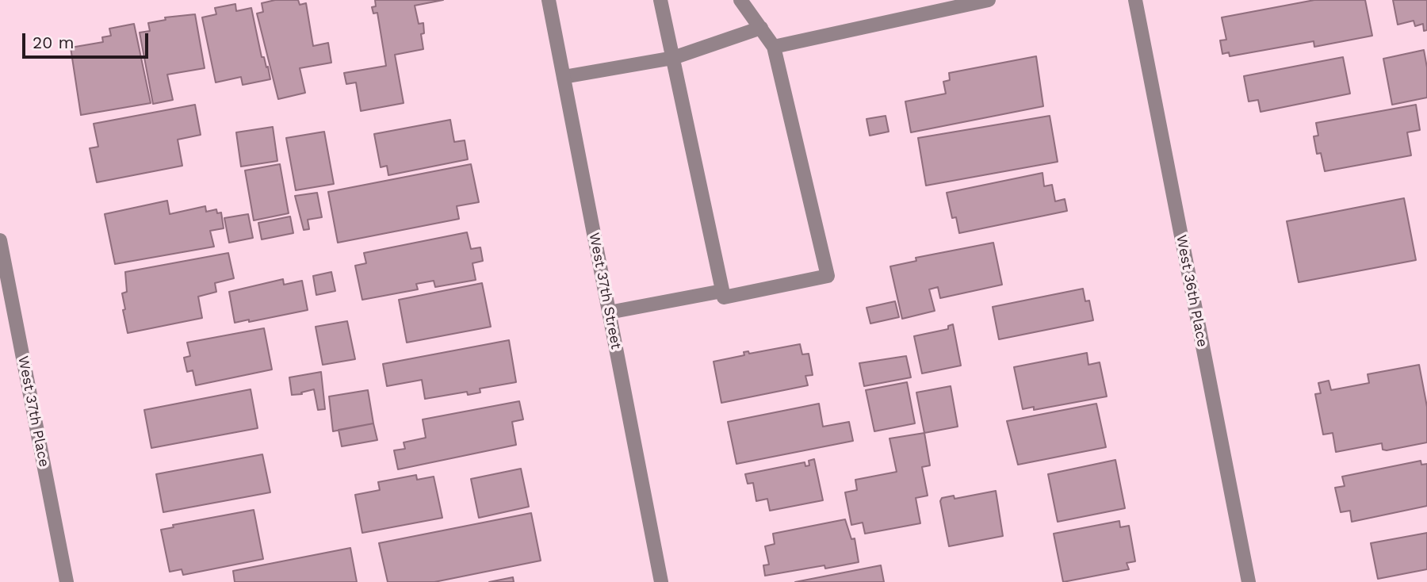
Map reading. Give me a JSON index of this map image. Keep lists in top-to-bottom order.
{
  "streets": {
    "street": ["West 37th Street", "West 36th Place", "West 37th Place"]
  },
  "scale_bar": "20 m"
}
